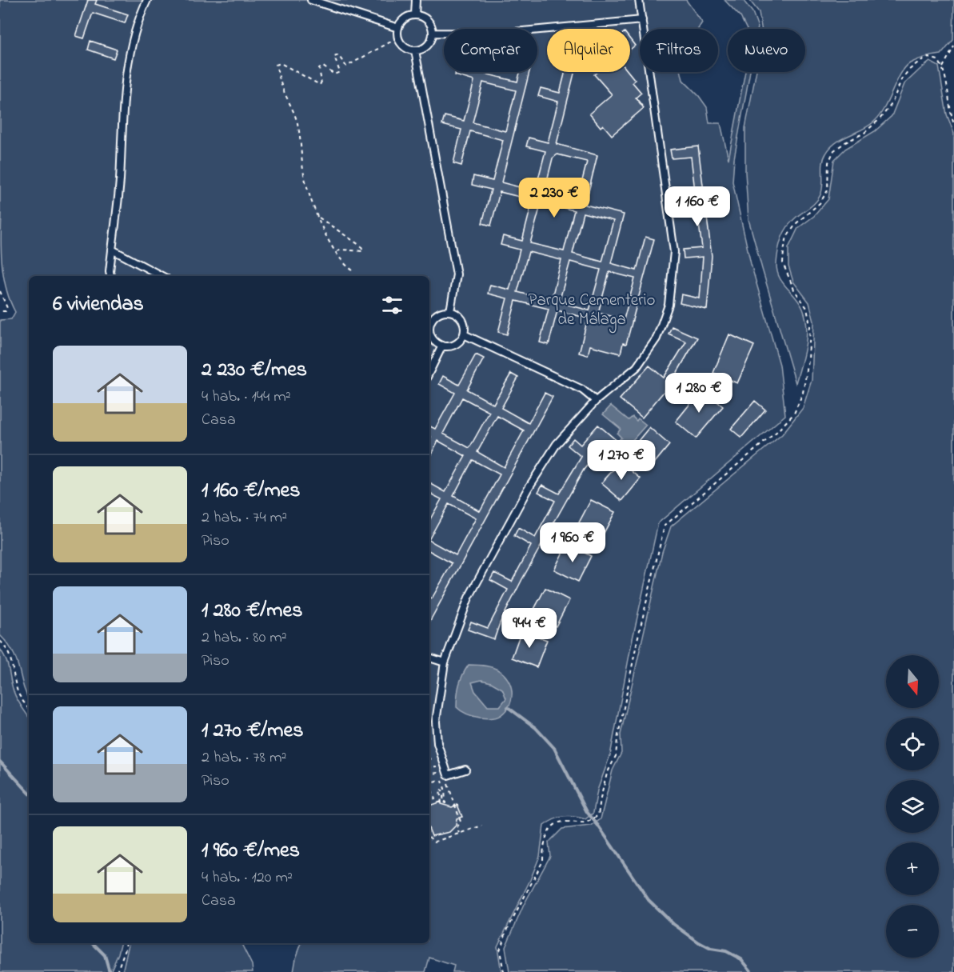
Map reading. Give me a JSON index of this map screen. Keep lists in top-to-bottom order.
{
  "parks": ["Parque Cementerio de Málaga"],
  "north": "bottom",
  "page": {
    "chip": [
      "Comprar",
      "Alquilar",
      "Filtros",
      "Nuevo"
    ],
    "price": [
      "2 230 €",
      "1 160 €",
      "1 280 €",
      "1 270 €",
      "1 960 €",
      "944 €"
    ],
    "heading": "6 viviendas",
    "list": [
      {
        "name": "2 230 €/mes",
        "note": "4 hab. · 144 m² · Casa"
      },
      {
        "name": "1 160 €/mes",
        "note": "2 hab. · 74 m² · Piso"
      },
      {
        "name": "1 280 €/mes",
        "note": "2 hab. · 80 m² · Piso"
      },
      {
        "name": "1 270 €/mes",
        "note": "2 hab. · 78 m² · Piso"
      },
      {
        "name": "1 960 €/mes",
        "note": "4 hab. · 120 m² · Casa"
      }
    ],
    "map_buttons": ["+", "−"]
  }
}
